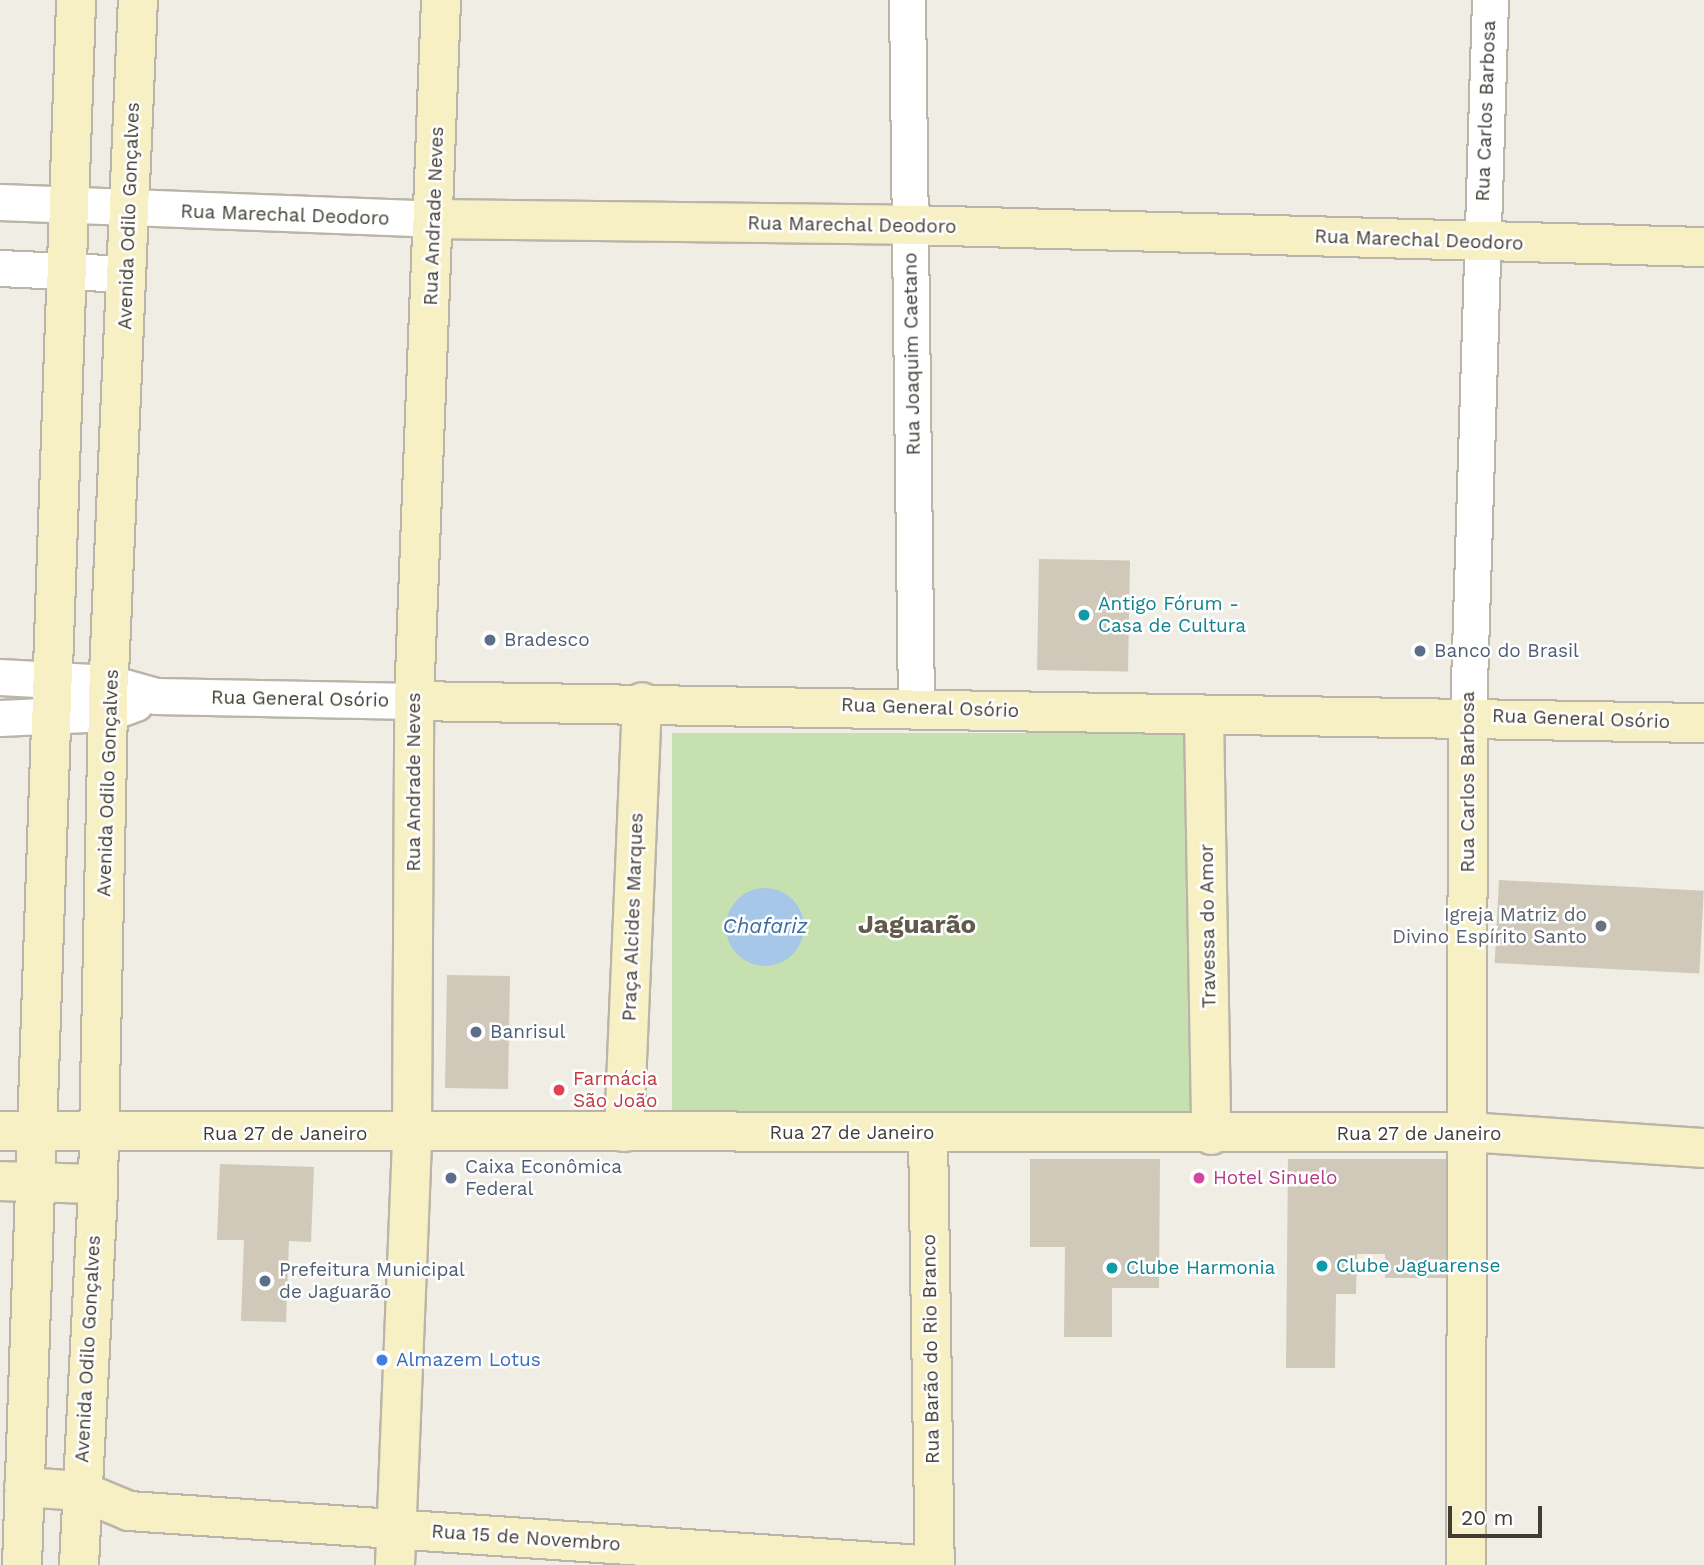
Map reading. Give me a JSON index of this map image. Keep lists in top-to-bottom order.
{
  "streets": {
    "street": [
      "Rua Carlos Barbosa",
      "Rua Marechal Deodoro",
      "Avenida Odilo Gonçalves",
      "Rua Andrade Neves",
      "Rua Joaquim Caetano",
      "Rua General Osório",
      "Praça Alcides Marques",
      "Travessa do Amor",
      "Rua 27 de Janeiro",
      "Rua Barão do Rio Branco",
      "Rua 15 de Novembro"
    ]
  },
  "crossings": [
    ["Rua Carlos Barbosa", "Rua Marechal Deodoro"],
    ["Rua Carlos Barbosa", "Rua General Osório"],
    ["Rua Carlos Barbosa", "Rua 27 de Janeiro"],
    ["Rua Marechal Deodoro", "Avenida Odilo Gonçalves"],
    ["Rua Marechal Deodoro", "Rua Andrade Neves"],
    ["Rua Marechal Deodoro", "Rua Joaquim Caetano"],
    ["Avenida Odilo Gonçalves", "Rua General Osório"],
    ["Avenida Odilo Gonçalves", "Rua 27 de Janeiro"],
    ["Avenida Odilo Gonçalves", "Rua 15 de Novembro"],
    ["Rua Andrade Neves", "Rua General Osório"],
    ["Rua Andrade Neves", "Rua 27 de Janeiro"],
    ["Rua Andrade Neves", "Rua 15 de Novembro"],
    ["Rua Joaquim Caetano", "Rua General Osório"],
    ["Rua General Osório", "Praça Alcides Marques"],
    ["Rua General Osório", "Travessa do Amor"],
    ["Praça Alcides Marques", "Rua 27 de Janeiro"],
    ["Travessa do Amor", "Rua 27 de Janeiro"],
    ["Rua 27 de Janeiro", "Rua Barão do Rio Branco"]
  ],
  "districts": ["Jaguarão"],
  "water": ["Chafariz"],
  "places": [
    "Antigo Fórum - Casa de Cultura",
    "Bradesco",
    "Banco do Brasil",
    "Igreja Matriz do Divino Espírito Santo",
    "Banrisul",
    "Farmácia São João",
    "Caixa Econômica Federal",
    "Hotel Sinuelo",
    "Clube Jaguarense",
    "Clube Harmonia",
    "Prefeitura Municipal de Jaguarão",
    "Almazem Lotus"
  ],
  "scale_bar": "20 m"
}
